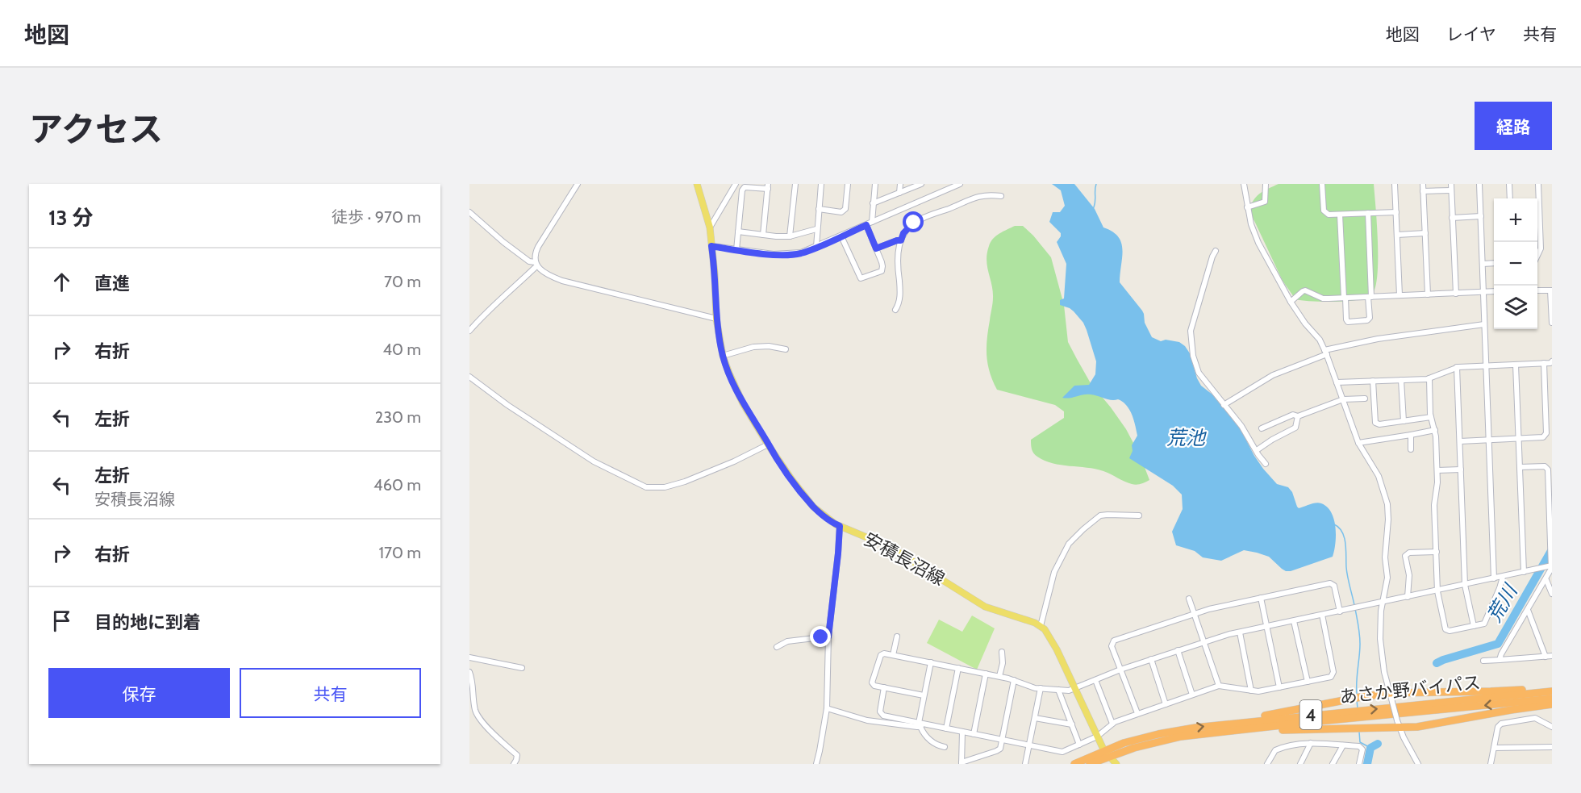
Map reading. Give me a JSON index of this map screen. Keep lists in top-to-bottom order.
{
  "streets": {
    "highway": ["あさか野バイパス", "4"],
    "main road": ["安積長沼線"]
  },
  "water": ["荒池", "荒川"],
  "page": {
    "header": "地図",
    "nav": ["地図", "レイヤ", "共有"],
    "title": "アクセス",
    "buttons": [
      "経路",
      ["保存", "共有"]
    ],
    "heading": ["13 分", "徒歩 · 970 m"],
    "map_buttons": ["+", "−"],
    "list": [
      ["直進", "70 m"],
      ["右折", "40 m"],
      ["左折", "230 m"],
      ["左折", "安積長沼線", "460 m"],
      ["右折", "170 m"],
      "目的地に到着"
    ]
  }
}
